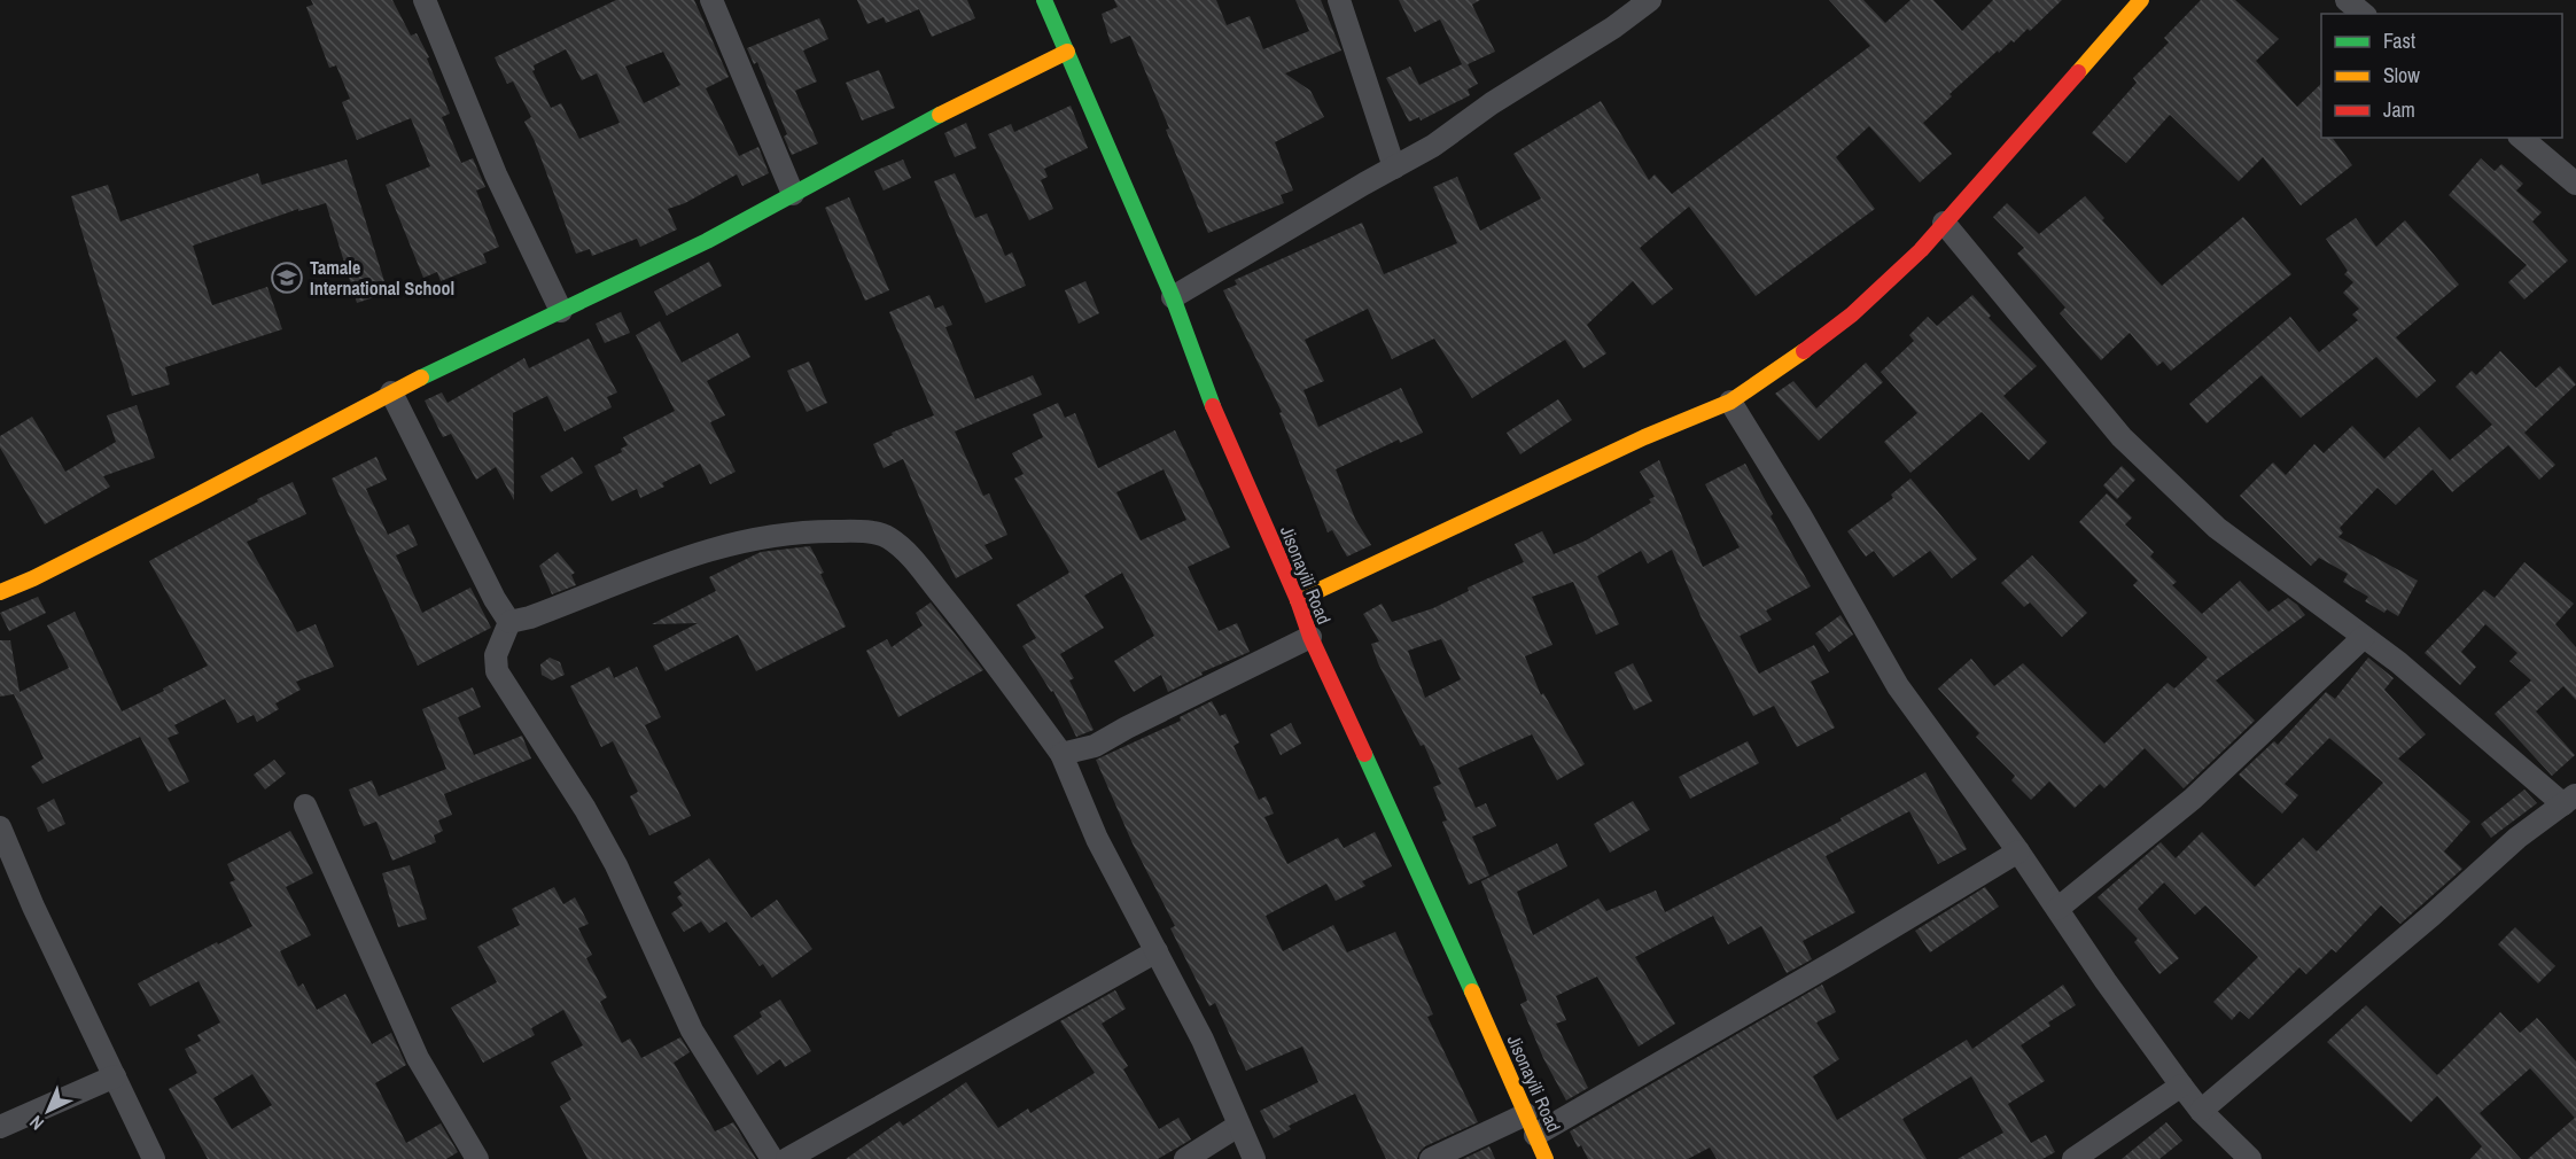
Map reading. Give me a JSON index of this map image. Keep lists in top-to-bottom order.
{
  "streets": {
    "street": ["Jisonayili Road"]
  },
  "places": {
    "school or university": ["Tamale International School"]
  },
  "legend": ["Fast", "Slow", "Jam"],
  "north": "bottom left"
}
